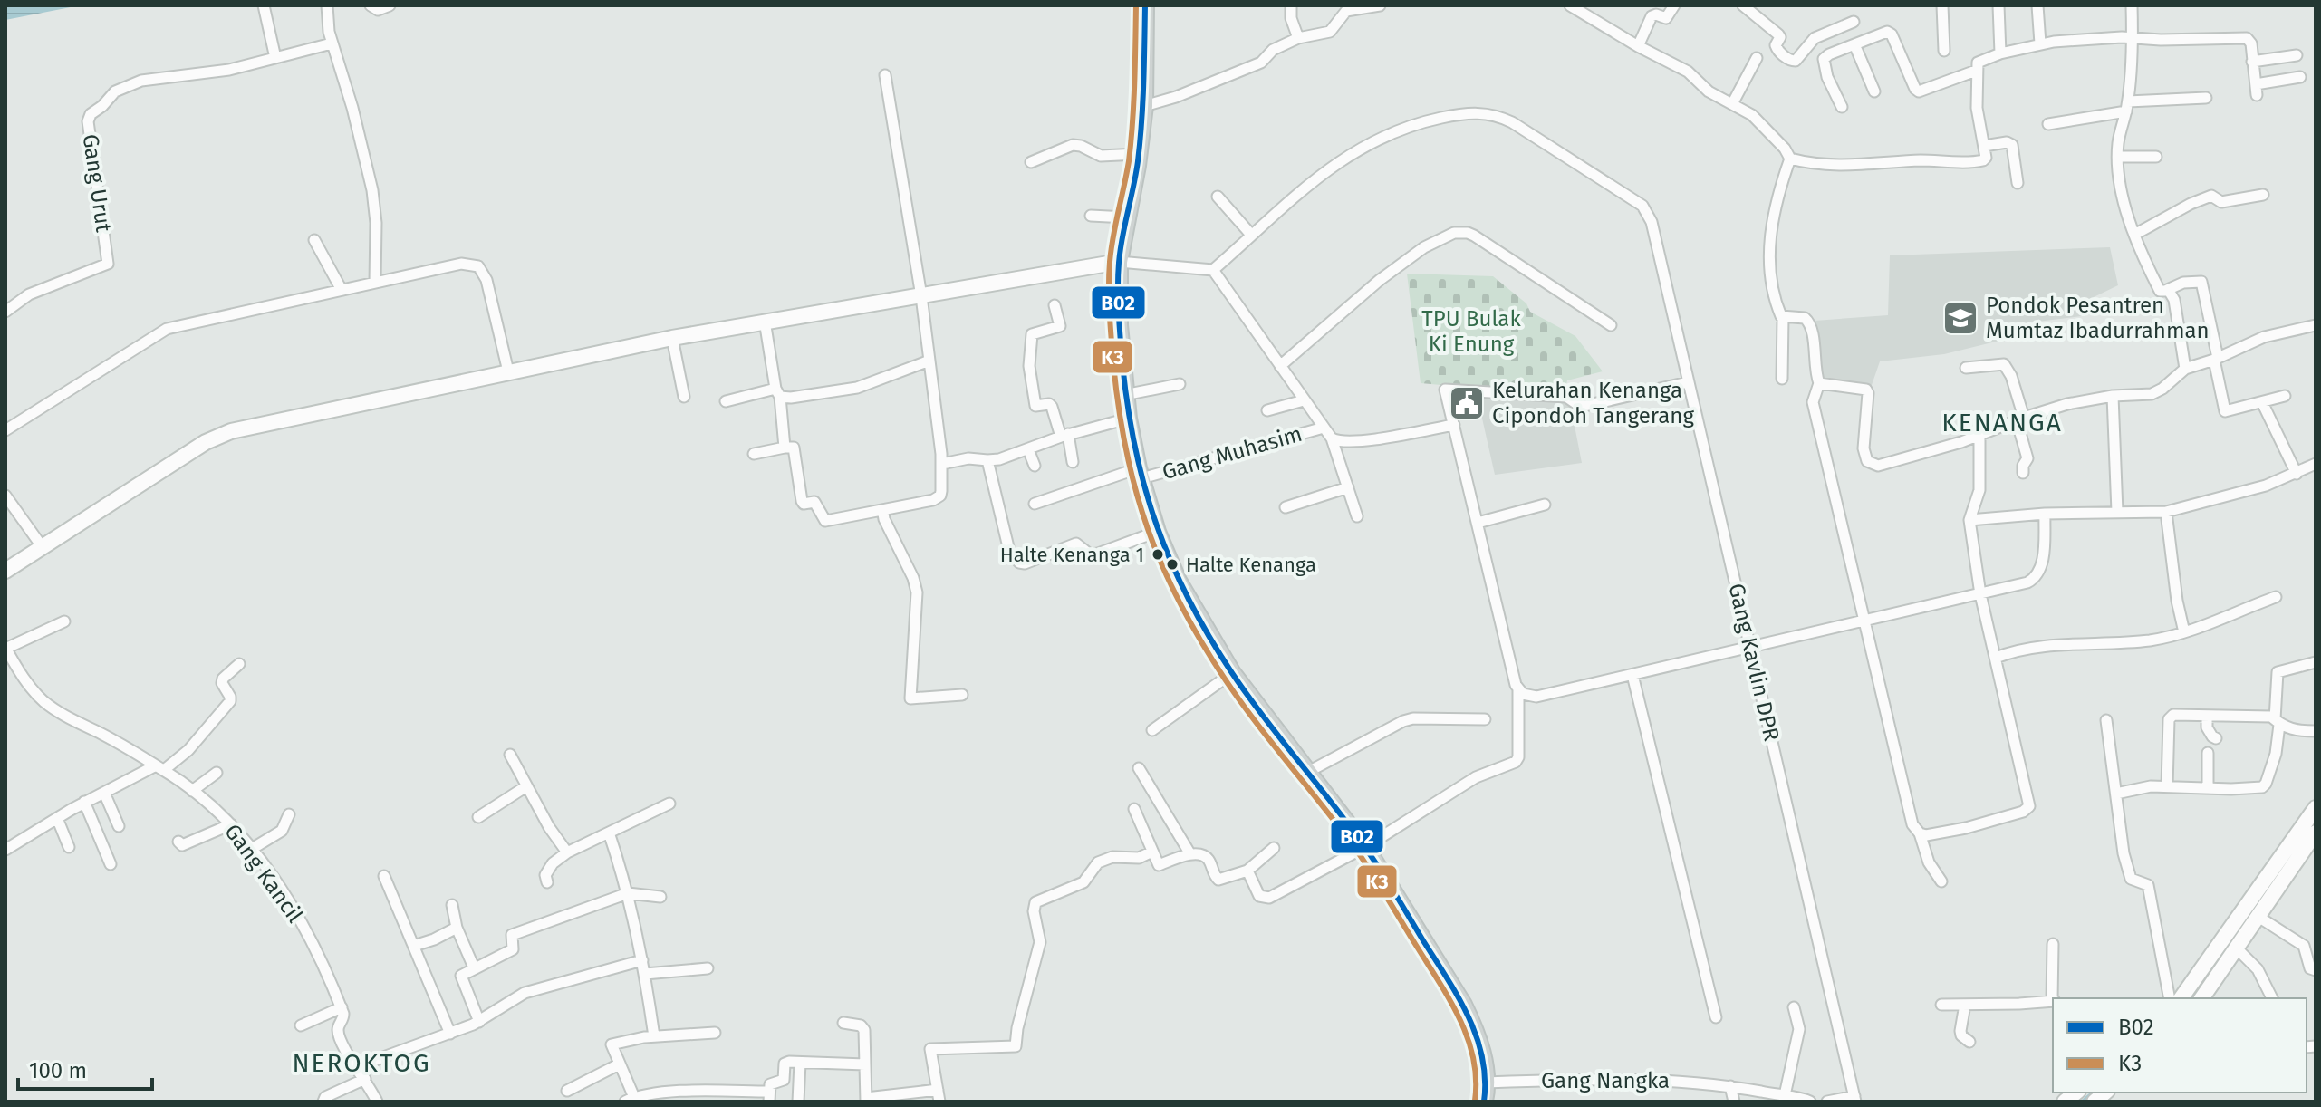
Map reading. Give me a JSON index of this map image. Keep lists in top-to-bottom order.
{
  "streets": {
    "street": [
      "Gang Urut",
      "Gang Muhasim",
      "Gang Kavlin DPR",
      "Gang Kancil",
      "Gang Nangka"
    ]
  },
  "districts": ["KENANGA", "NEROKTOG"],
  "parks": ["TPU Bulak Ki Enung"],
  "places": {
    "school or university": ["Pondok Pesantren Mumtaz Ibadurrahman"],
    "public building": ["Kelurahan Kenanga Cipondoh Tangerang"],
    "other": ["Halte Kenanga 1", "Halte Kenanga"]
  },
  "lines": ["transit line B02", "transit line K3"],
  "legend": ["B02", "K3"],
  "scale_bar": "100 m"
}
